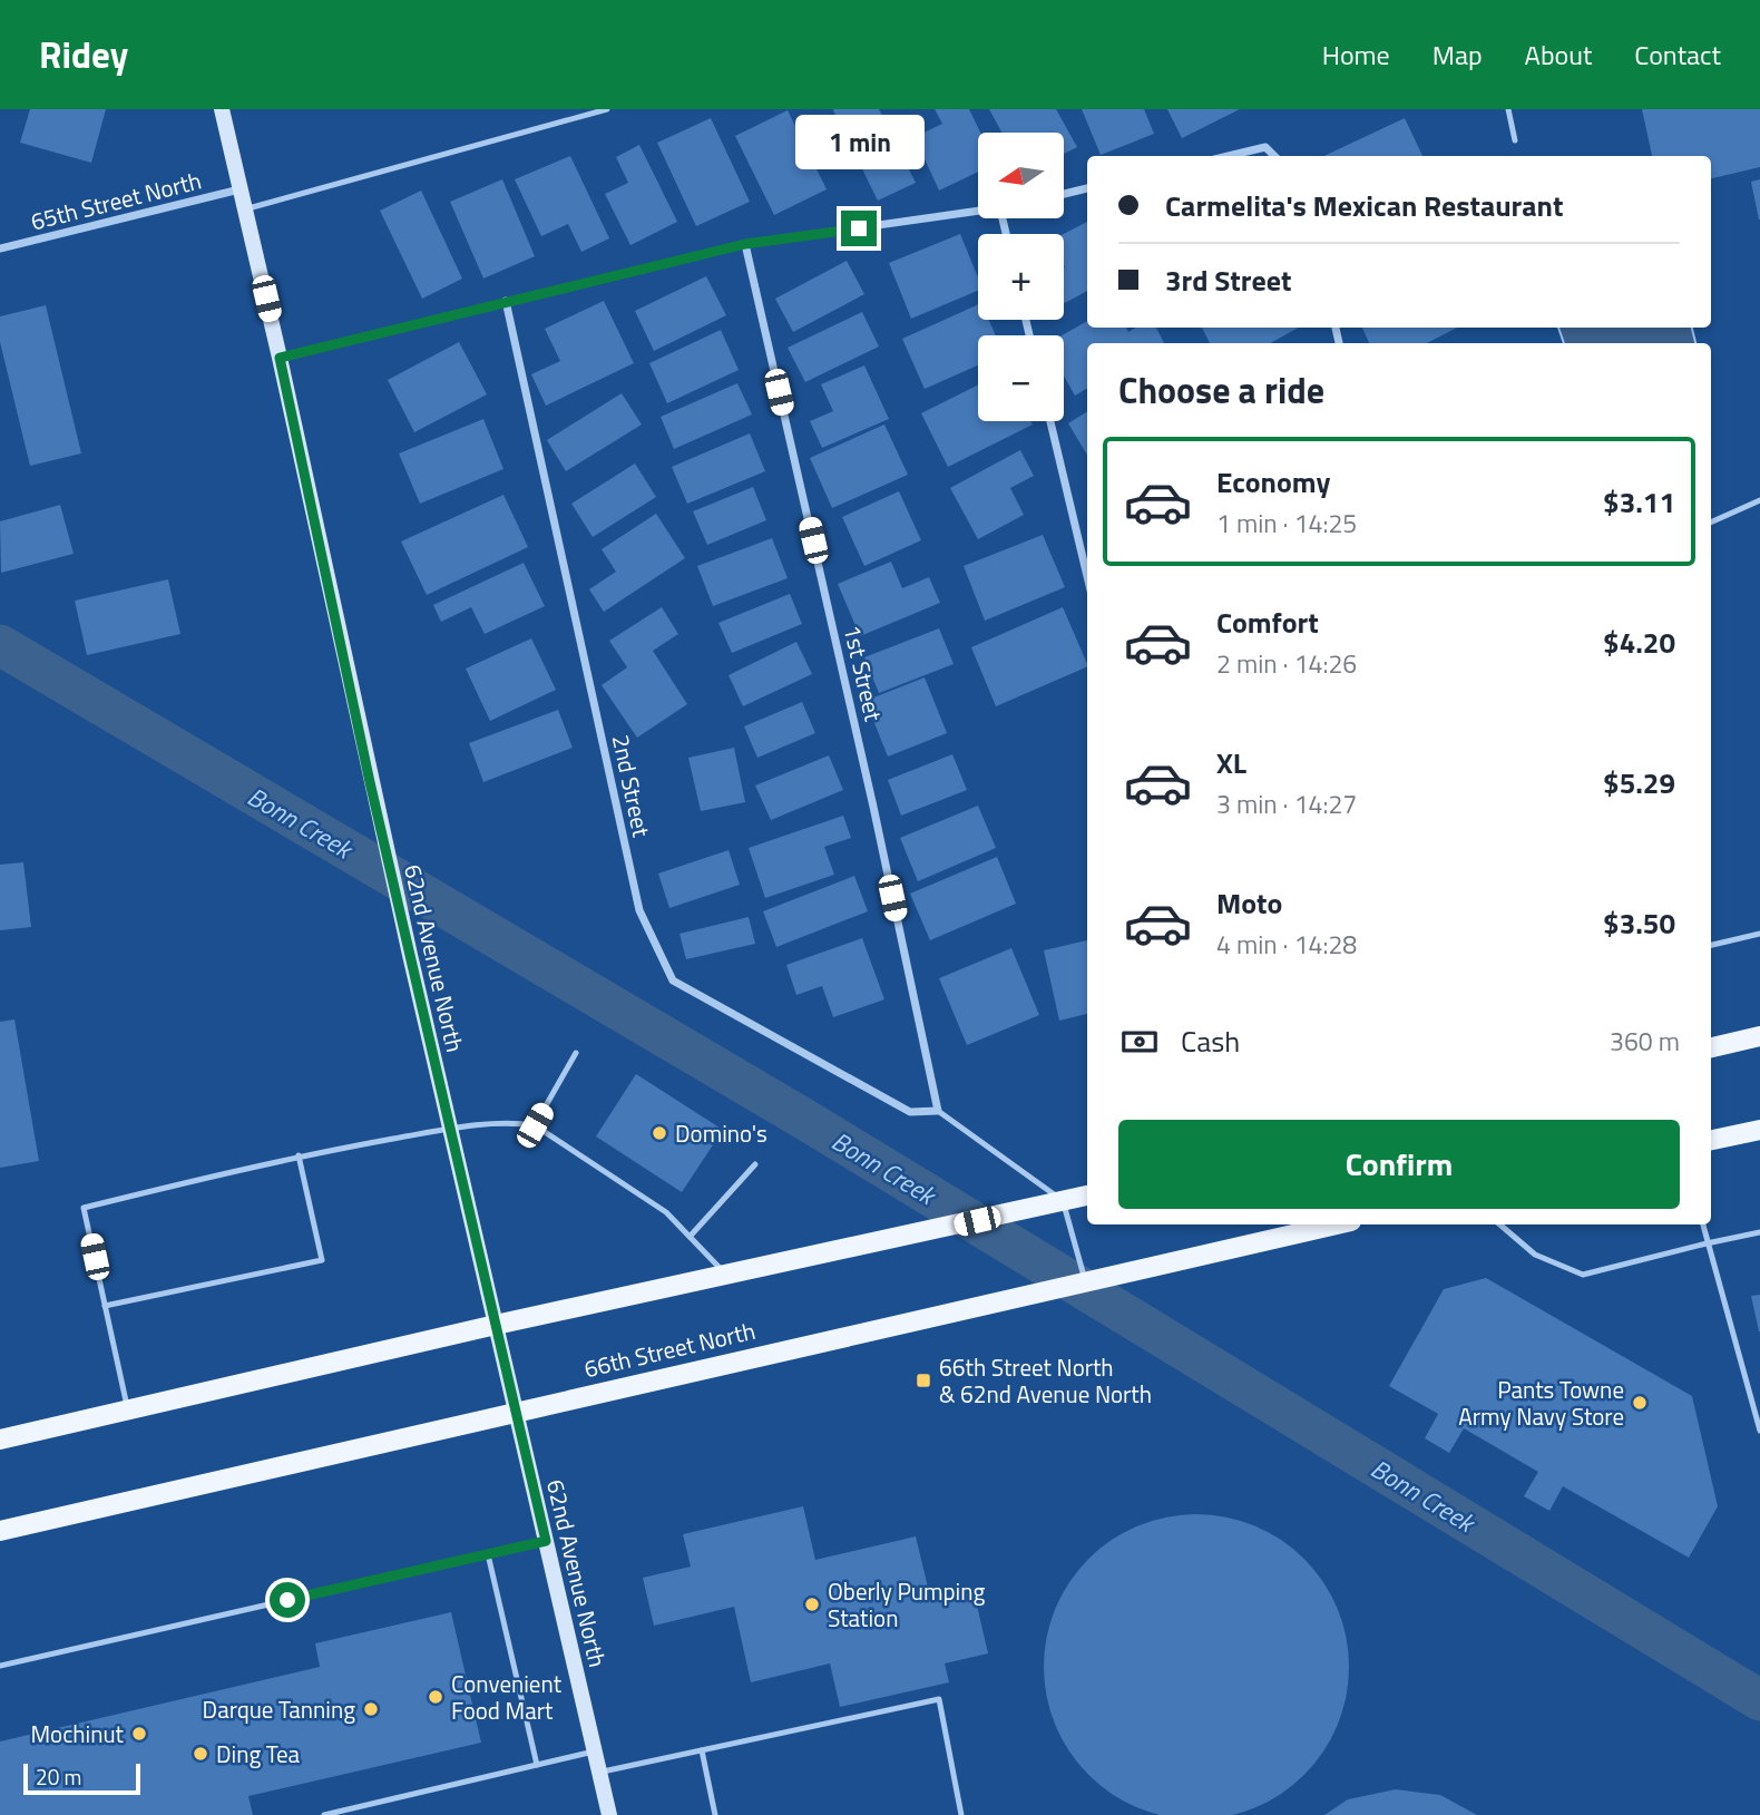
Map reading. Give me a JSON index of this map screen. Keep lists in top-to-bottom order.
{
  "streets": {
    "main road": ["66th Street North"],
    "street": [
      "65th Street North",
      "1st Street",
      "2nd Street",
      "62nd Avenue North"
    ]
  },
  "crossings": [
    ["65th Street North", "62nd Avenue North"],
    ["1st Street", "2nd Street"],
    ["62nd Avenue North", "66th Street North"]
  ],
  "water": ["Bonn Creek"],
  "places": {
    "other": [
      "Domino's",
      "Pants Towne Army Navy Store",
      "Oberly Pumping Station",
      "Convenient Food Mart",
      "Darque Tanning",
      "Mochinut",
      "Ding Tea"
    ],
    "transit": ["66th Street North & 62nd Avenue North"]
  },
  "scale_bar": "20 m",
  "north": "left",
  "page": {
    "header": "Ridey",
    "nav": [
      "Home",
      "Map",
      "About",
      "Contact"
    ],
    "bubble": "1 min",
    "map_buttons": ["+", "−"],
    "banner": ["Carmelita's Mexican Restaurant", "3rd Street"],
    "heading": "Choose a ride",
    "list": [
      {
        "name": "Economy",
        "note": "1 min · 14:25",
        "value": "$3.11"
      },
      {
        "name": "Comfort",
        "note": "2 min · 14:26",
        "value": "$4.20"
      },
      {
        "name": "XL",
        "note": "3 min · 14:27",
        "value": "$5.29"
      },
      {
        "name": "Moto",
        "note": "4 min · 14:28",
        "value": "$3.50"
      }
    ],
    "pay": ["Cash", "360 m"],
    "buttons": "Confirm",
    "scale": "20 m"
  }
}
